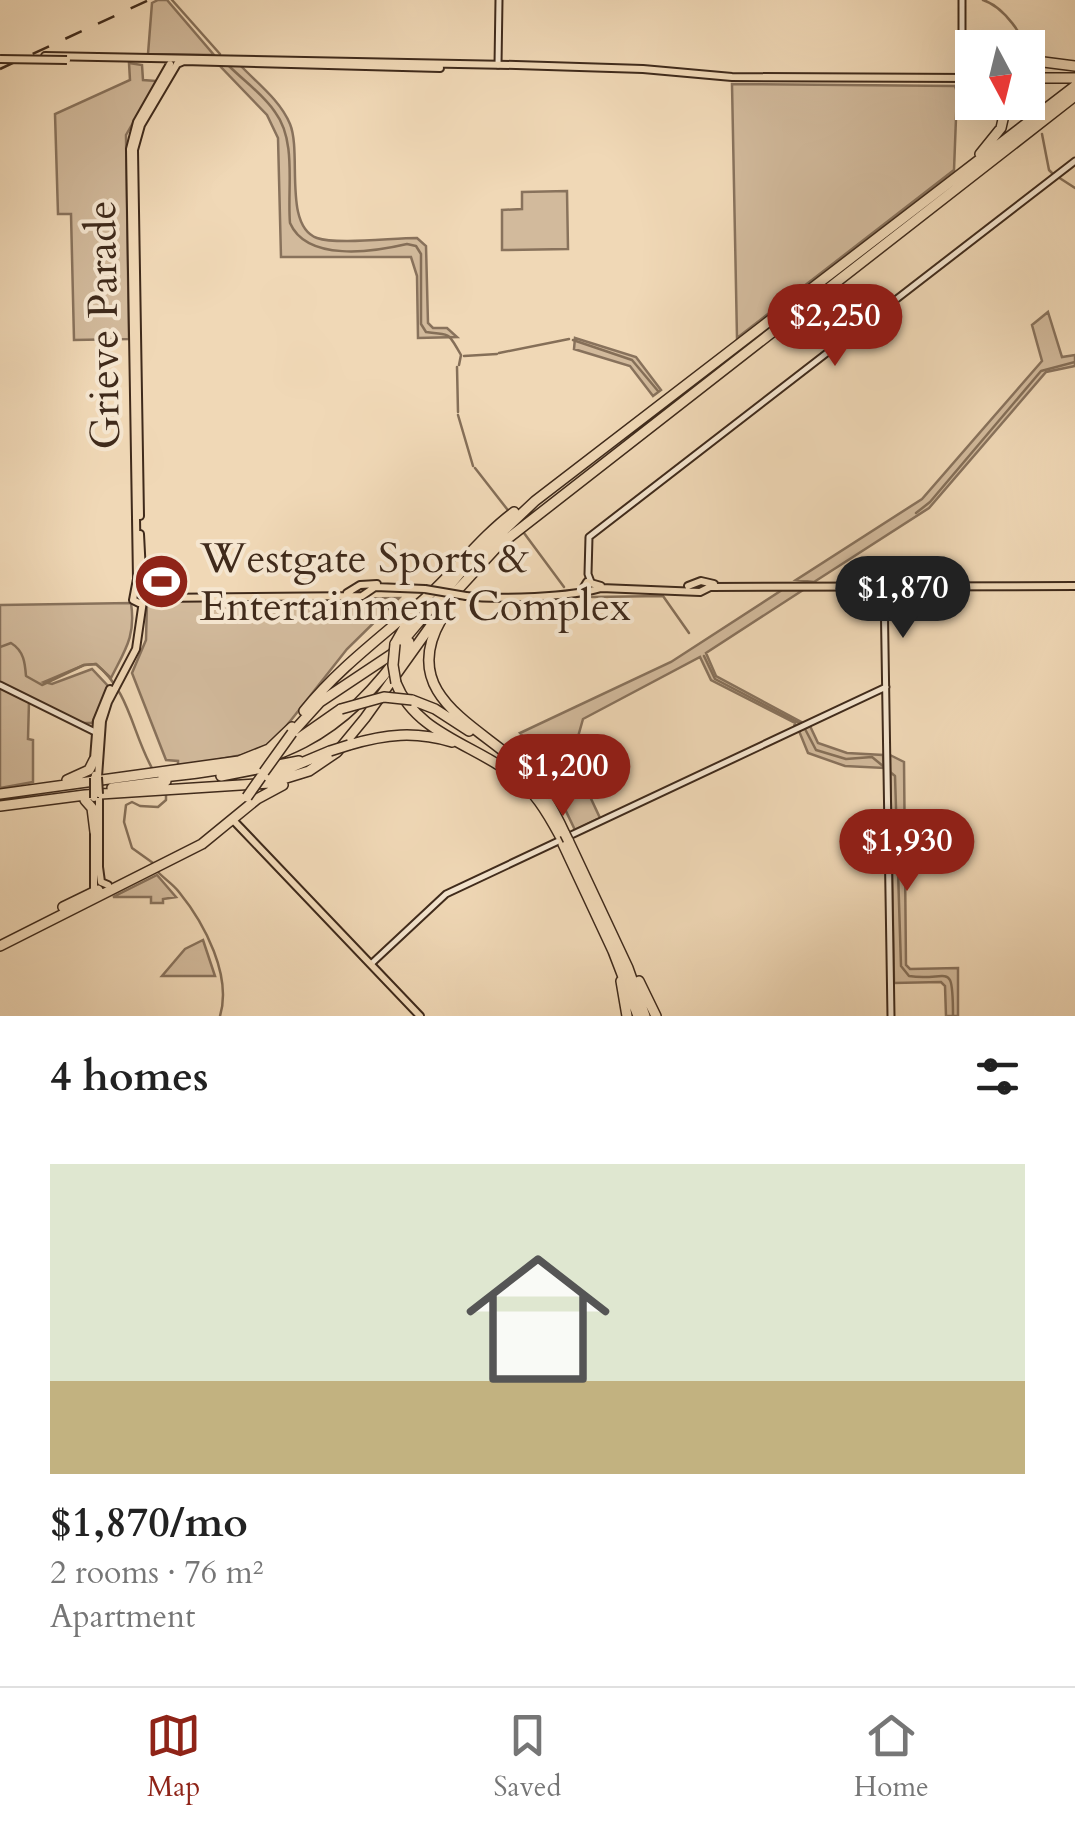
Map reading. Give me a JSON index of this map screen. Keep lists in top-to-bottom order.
{
  "streets": {
    "main road": ["Grieve Parade"]
  },
  "places": {
    "sports": ["Westgate Sports & Entertainment Complex"]
  },
  "north": "bottom",
  "page": {
    "price": [
      "$2,250",
      "$1,870",
      "$1,200",
      "$1,930"
    ],
    "heading": "4 homes",
    "list": [
      {
        "name": "$1,870/mo",
        "note": "2 rooms · 76 m² · Apartment"
      }
    ],
    "tabs": ["Map", "Saved", "Home"]
  }
}
